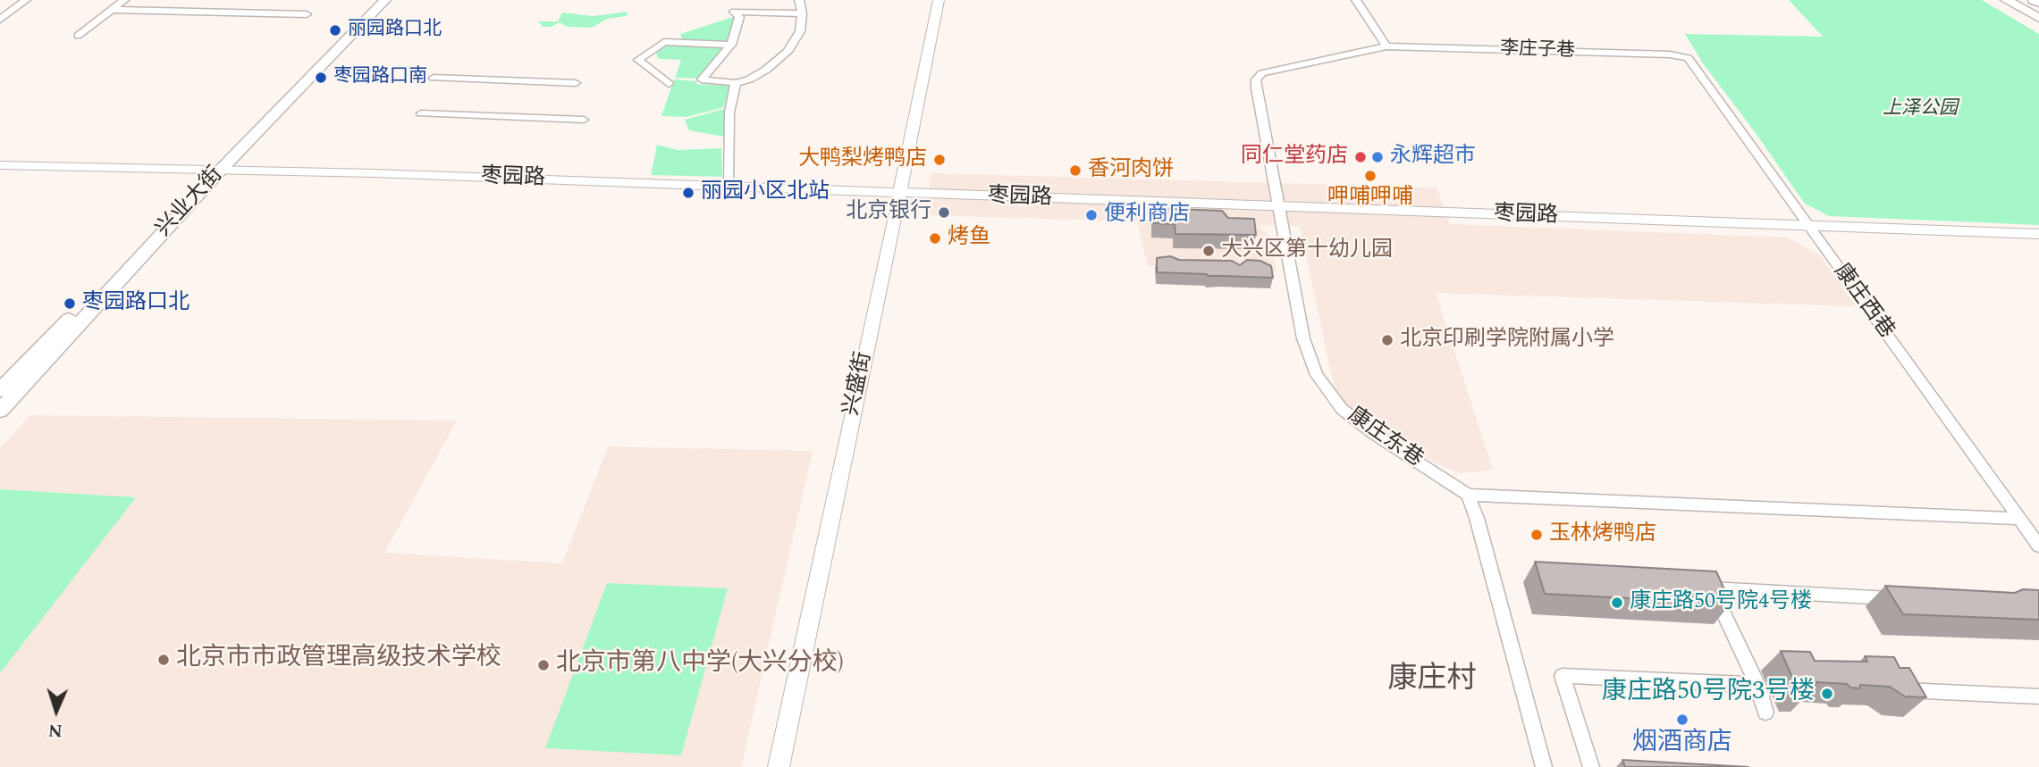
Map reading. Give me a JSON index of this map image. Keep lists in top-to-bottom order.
{
  "streets": {
    "main road": ["兴业大街"],
    "street": [
      "李庄子巷",
      "枣园路",
      "康庄西巷",
      "兴盛街",
      "康庄东巷"
    ]
  },
  "crossings": [
    ["李庄子巷", "康庄西巷"],
    ["李庄子巷", "康庄东巷"],
    ["枣园路", "兴业大街"],
    ["枣园路", "康庄西巷"],
    ["枣园路", "兴盛街"],
    ["枣园路", "康庄东巷"]
  ],
  "districts": ["康庄村"],
  "parks": ["上泽公园"],
  "places": [
    "丽园路口北",
    "枣园路口南",
    "同仁堂药店",
    "永辉超市",
    "大鸭梨烤鸭店",
    "香河肉饼",
    "呷哺呷哺",
    "丽园小区北站",
    "北京银行",
    "便利商店",
    "烤鱼",
    "大兴区第十幼儿园",
    "枣园路口北",
    "北京印刷学院附属小学",
    "玉林烤鸭店",
    "康庄路50号院4号楼",
    "北京市市政管理高级技术学校",
    "北京市第八中学(大兴分校)",
    "康庄路50号院3号楼",
    "烟酒商店"
  ],
  "north": "bottom"
}
